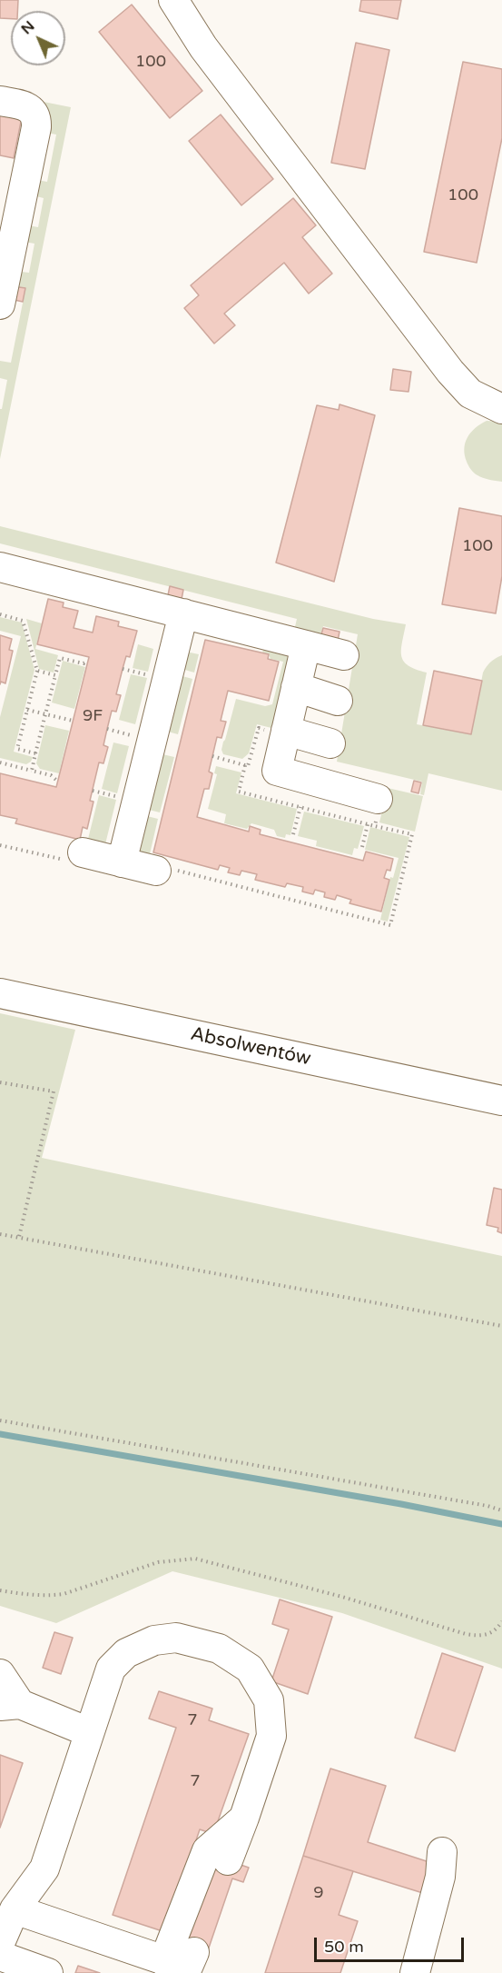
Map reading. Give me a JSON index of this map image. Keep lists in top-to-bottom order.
{
  "streets": {
    "street": ["Absolwentów"]
  },
  "house_numbers": [
    "100",
    "100",
    "100",
    "9F",
    "7",
    "7",
    "9"
  ],
  "scale_bar": "50 m",
  "north": "top left"
}
